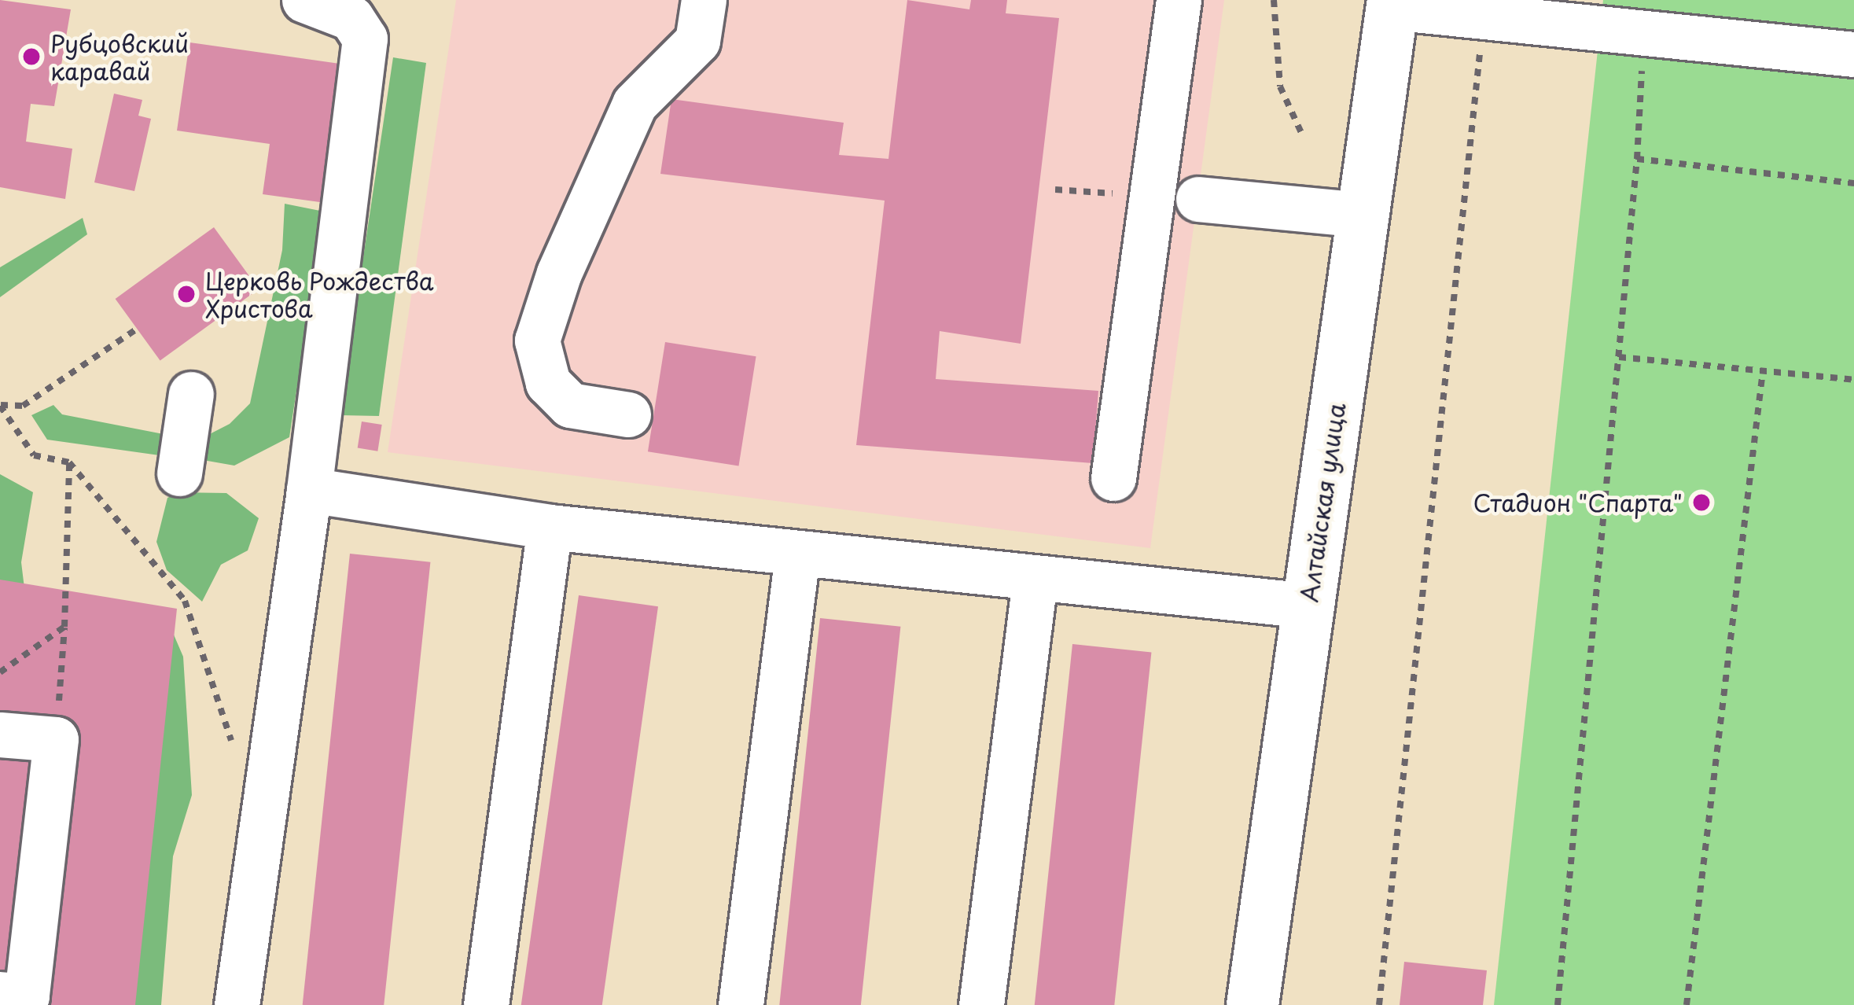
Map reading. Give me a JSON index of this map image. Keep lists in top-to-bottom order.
{
  "streets": {
    "main road": ["Алтайская улица"]
  },
  "places": ["Рубцовский каравай", "Церковь Рождества Христова", "Стадион \"Спарта\""]
}
